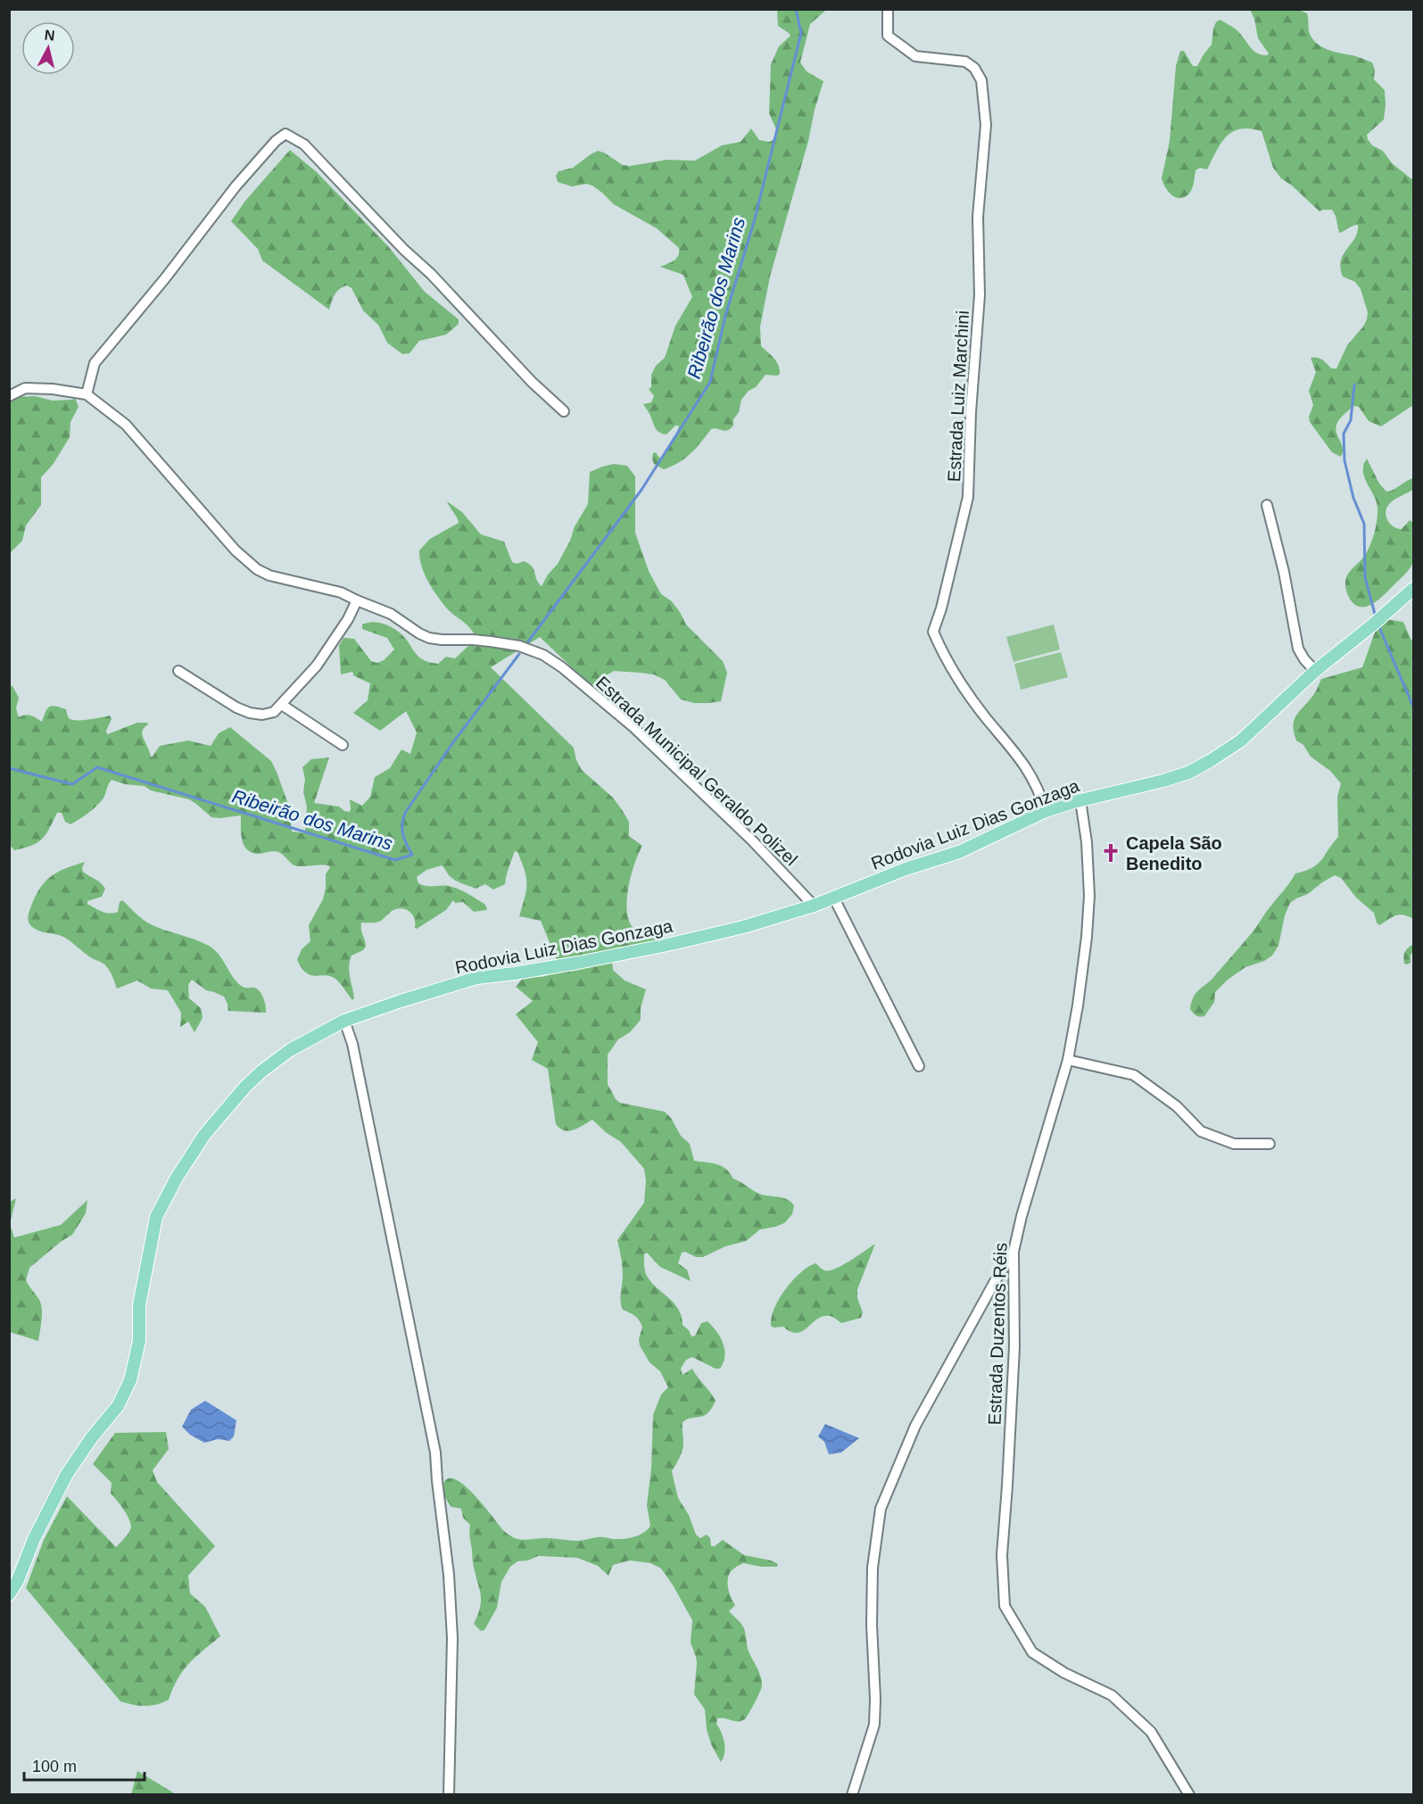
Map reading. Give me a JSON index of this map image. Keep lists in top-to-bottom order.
{
  "streets": {
    "main road": ["Rodovia Luiz Dias Gonzaga"],
    "street": ["Estrada Luiz Marchini", "Estrada Municipal Geraldo Polizel", "Estrada Duzentos Réis"]
  },
  "crossings": [
    ["Estrada Luiz Marchini", "Rodovia Luiz Dias Gonzaga"],
    ["Estrada Municipal Geraldo Polizel", "Rodovia Luiz Dias Gonzaga"],
    ["Rodovia Luiz Dias Gonzaga", "Estrada Duzentos Réis"]
  ],
  "water": ["Ribeirão dos Marins"],
  "places": {
    "church": ["Capela São Benedito"]
  },
  "scale_bar": "100 m",
  "north": "top"
}
